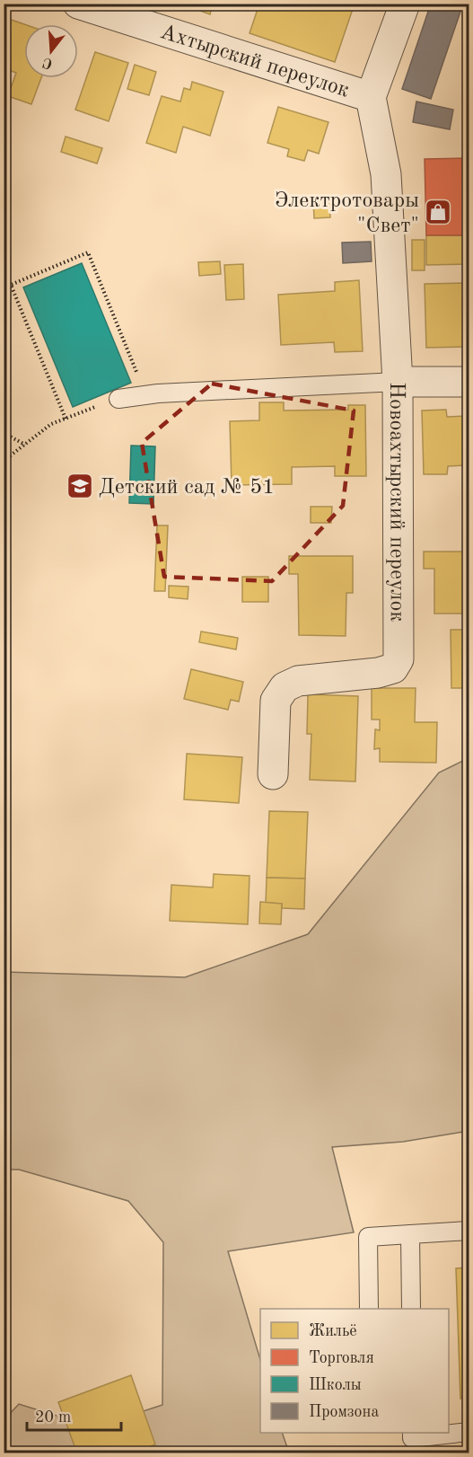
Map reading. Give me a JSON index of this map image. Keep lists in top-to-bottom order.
{
  "streets": {
    "street": ["Ахтырский переулок", "Новоахтырский переулок"]
  },
  "crossings": [
    ["Ахтырский переулок", "Новоахтырский переулок"]
  ],
  "places": {
    "shop": ["Электротовары \"Свет\""],
    "school or university": ["Детский сад № 51"]
  },
  "legend": [
    "Жильё",
    "Торговля",
    "Школы",
    "Промзона"
  ],
  "scale_bar": "20 m",
  "north": "bottom"
}
